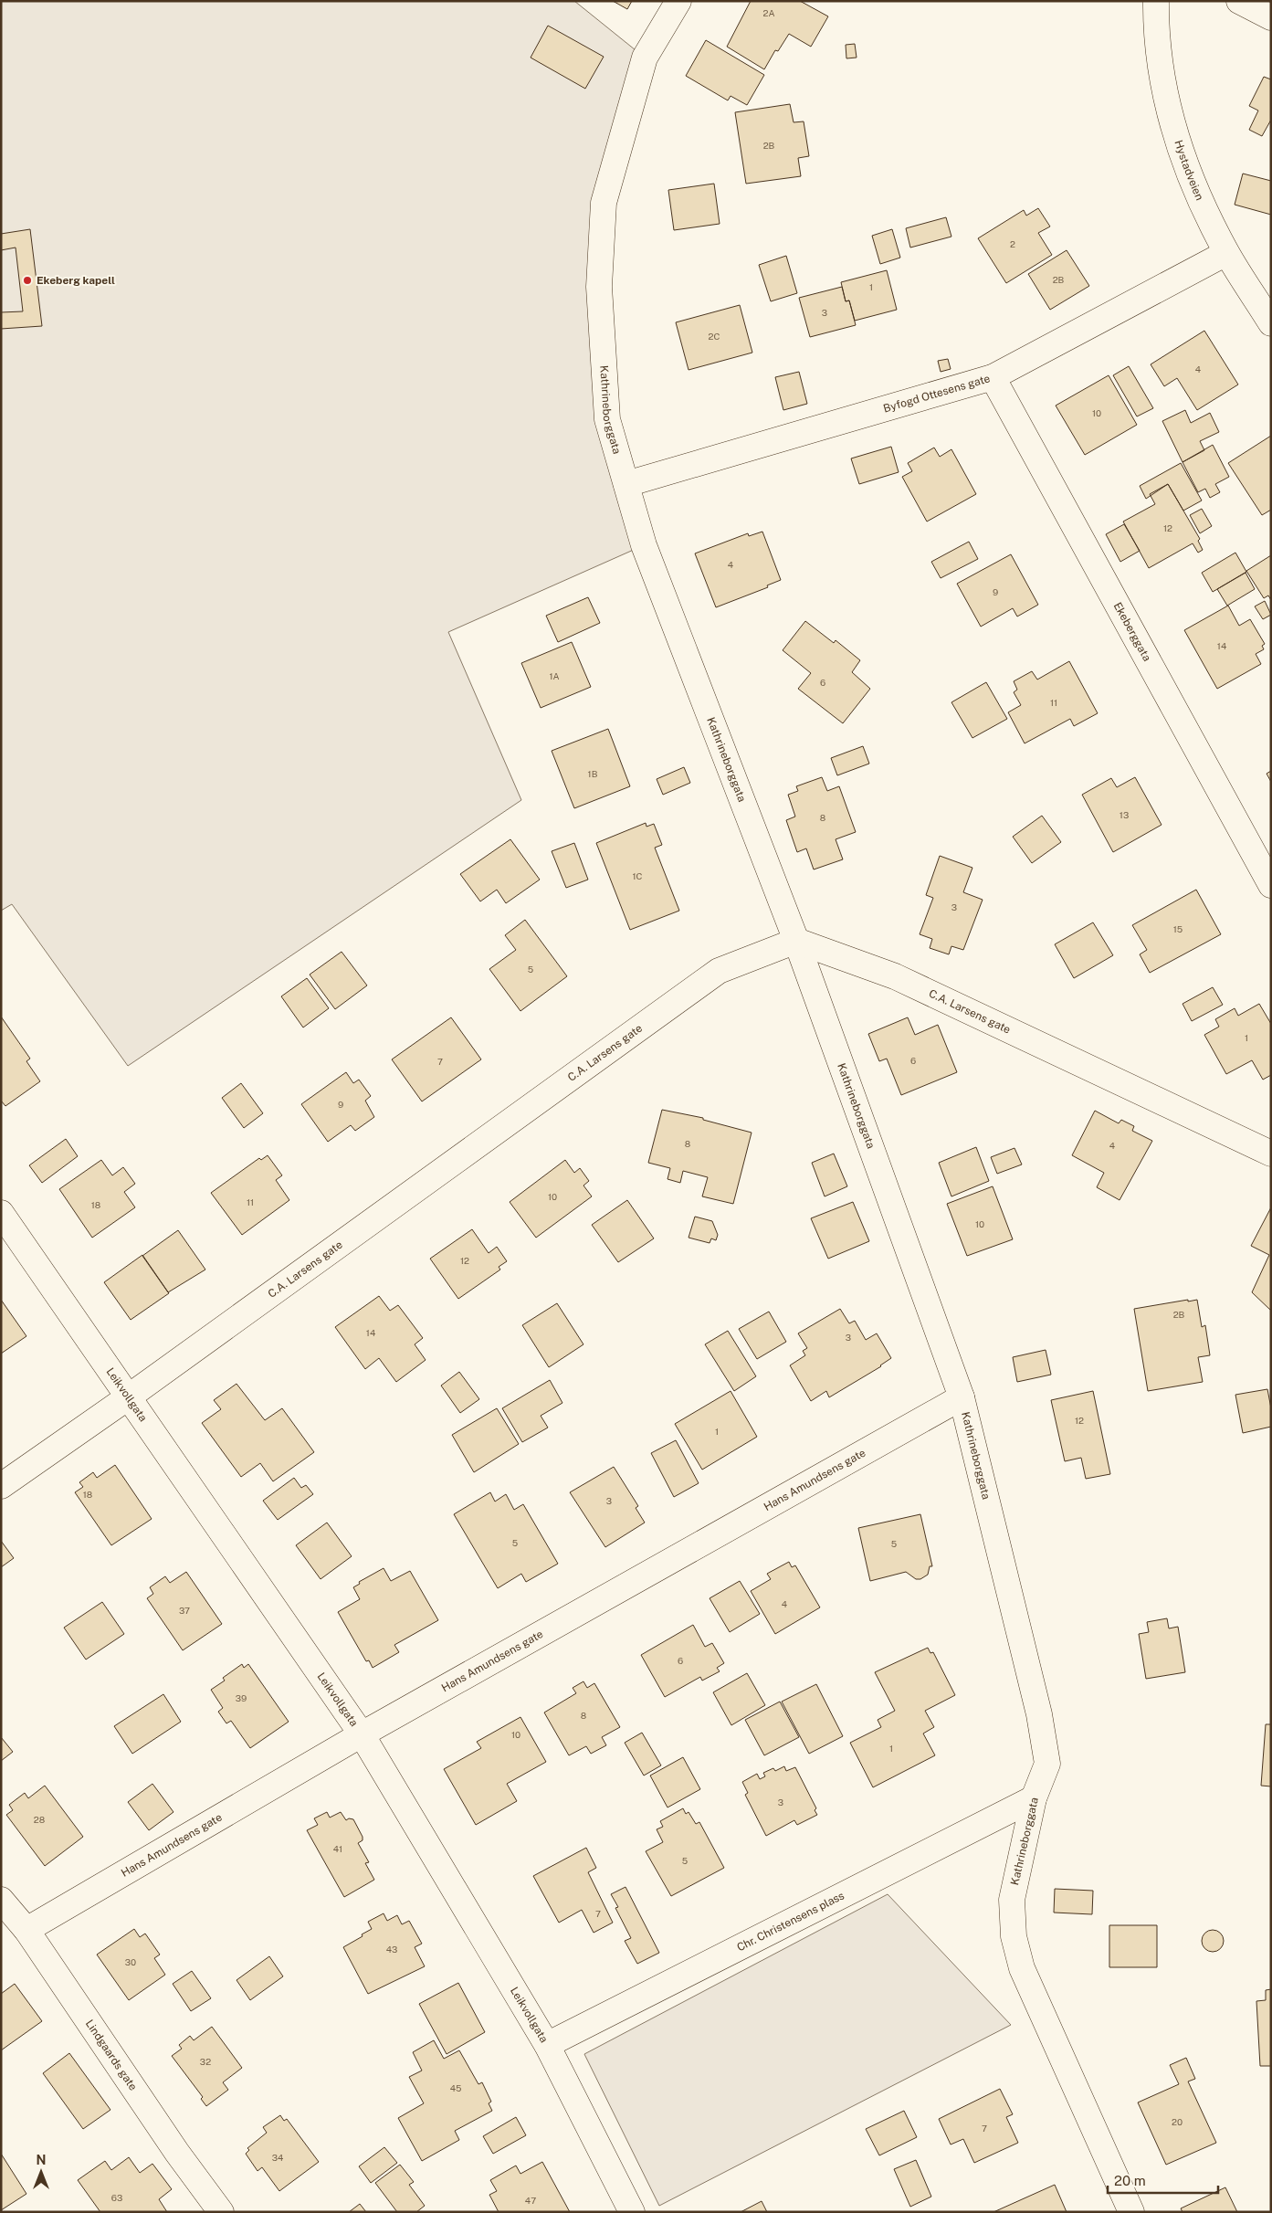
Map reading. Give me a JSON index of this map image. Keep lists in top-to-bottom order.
{
  "streets": {
    "street": [
      "Hystadveien",
      "Byfogd Ottesens gate",
      "Kathrineborggata",
      "Ekeberggata",
      "C.A. Larsens gate",
      "Leikvollgata",
      "Hans Amundsens gate",
      "Chr. Christensens plass",
      "Lindgaards gate"
    ]
  },
  "crossings": [
    ["Hystadveien", "Byfogd Ottesens gate"],
    ["Byfogd Ottesens gate", "Kathrineborggata"],
    ["Byfogd Ottesens gate", "Ekeberggata"],
    ["Kathrineborggata", "C.A. Larsens gate"],
    ["Kathrineborggata", "Hans Amundsens gate"],
    ["Kathrineborggata", "Chr. Christensens plass"],
    ["C.A. Larsens gate", "Leikvollgata"],
    ["Leikvollgata", "Hans Amundsens gate"],
    ["Leikvollgata", "Chr. Christensens plass"],
    ["Hans Amundsens gate", "Lindgaards gate"]
  ],
  "places": ["Ekeberg kapell"],
  "house_numbers": [
    "2A",
    "2B",
    "2",
    "2B",
    "1",
    "3",
    "2C",
    "4",
    "10",
    "12",
    "4",
    "9",
    "14",
    "1A",
    "6",
    "11",
    "1B",
    "13",
    "8",
    "1C",
    "3",
    "15",
    "5",
    "1",
    "6",
    "7",
    "9",
    "8",
    "4",
    "10",
    "11",
    "18",
    "10",
    "12",
    "2B",
    "14",
    "3",
    "12",
    "1",
    "18",
    "3",
    "5",
    "5",
    "4",
    "37",
    "6",
    "39",
    "8",
    "10",
    "1",
    "3",
    "28",
    "41",
    "5",
    "7",
    "43",
    "30",
    "32",
    "45",
    "20",
    "7",
    "34",
    "63",
    "47"
  ],
  "scale_bar": "20 m",
  "north": "top"
}
